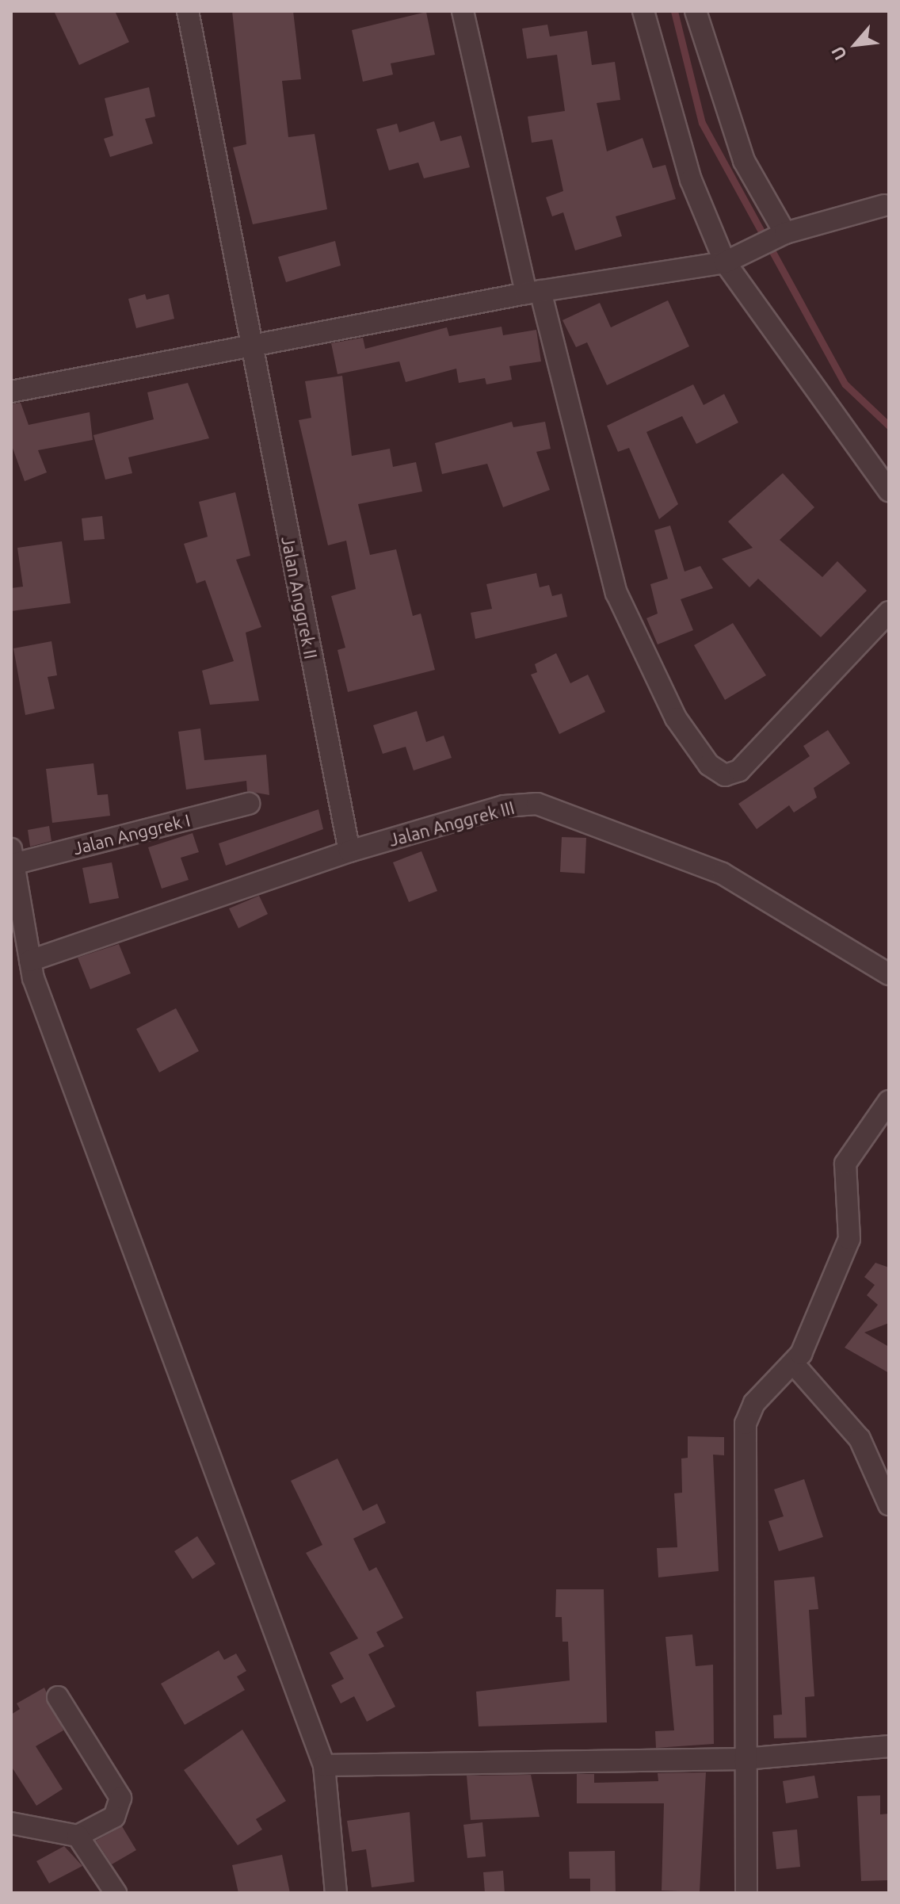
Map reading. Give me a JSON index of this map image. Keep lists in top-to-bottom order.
{
  "streets": {
    "street": ["Jalan Anggrek II", "Jalan Anggrek III", "Jalan Anggrek I"]
  },
  "crossings": [
    ["Jalan Anggrek II", "Jalan Anggrek III"]
  ],
  "north": "bottom left"
}
